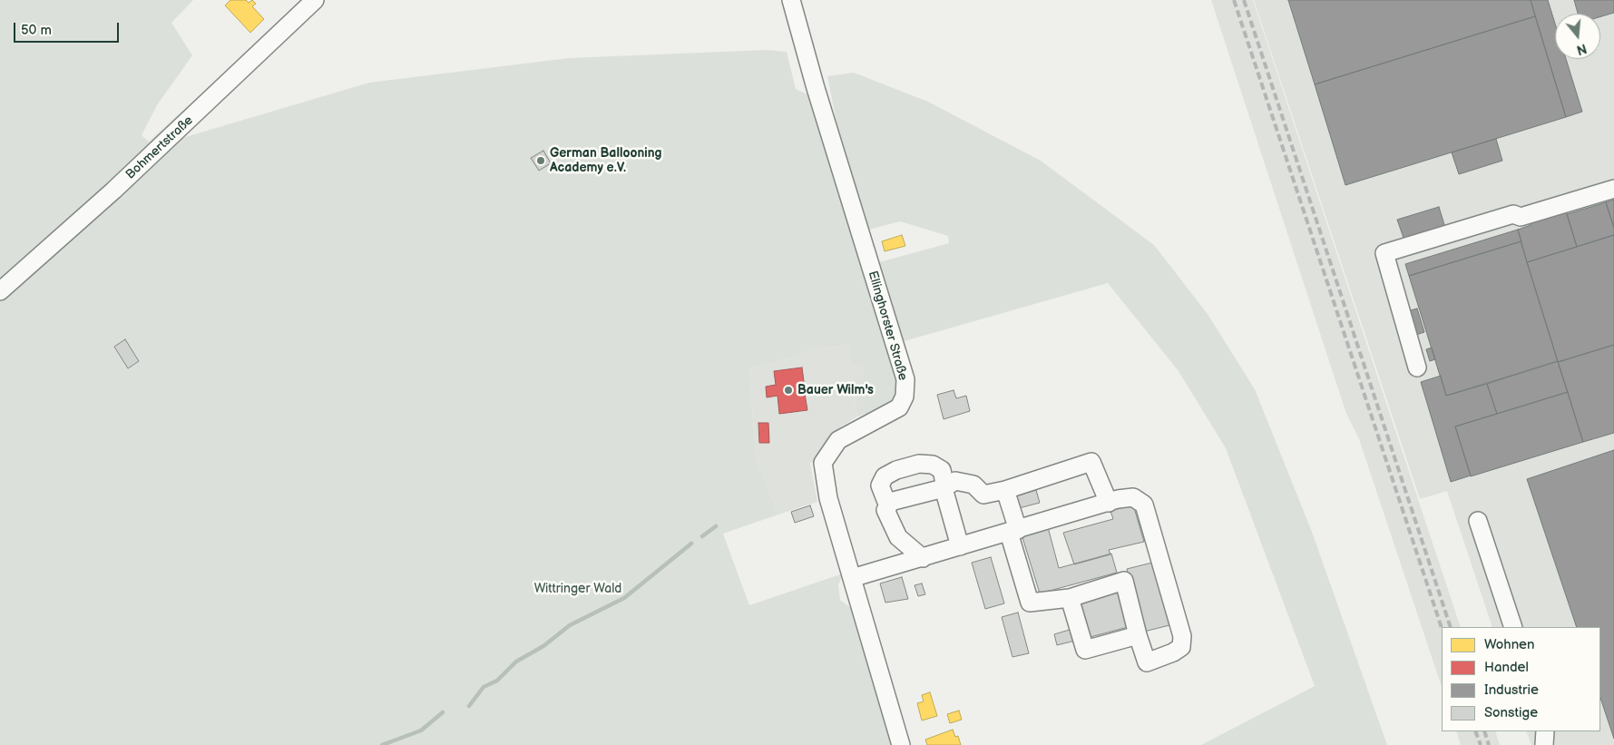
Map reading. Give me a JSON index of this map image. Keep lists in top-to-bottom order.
{
  "streets": {
    "street": ["Bohmertstraße", "Ellinghorster Straße"]
  },
  "parks": ["Wittringer Wald"],
  "places": ["German Ballooning Academy e.V.", "Bauer Wilm's"],
  "legend": [
    "Wohnen",
    "Handel",
    "Industrie",
    "Sonstige"
  ],
  "scale_bar": "50 m",
  "north": "bottom"
}
